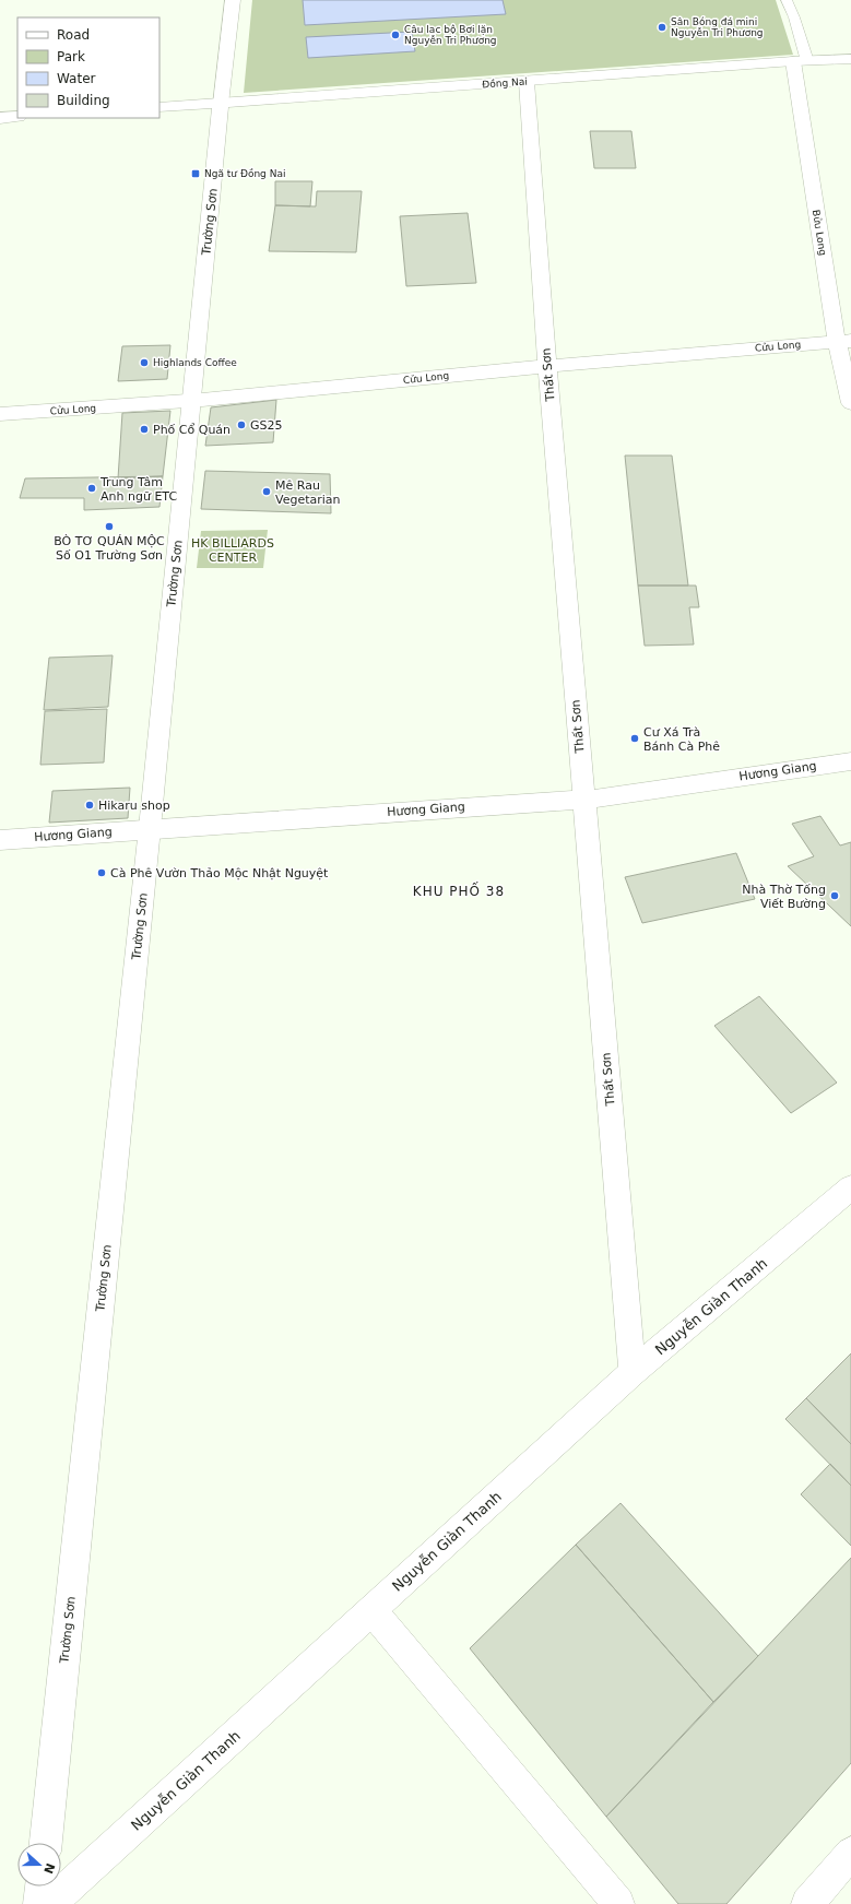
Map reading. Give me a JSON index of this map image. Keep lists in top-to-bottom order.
{
  "streets": {
    "street": [
      "Đồng Nai",
      "Trường Sơn",
      "Bửu Long",
      "Cửu Long",
      "Thất Sơn",
      "Hương Giang",
      "Nguyễn Giàn Thanh"
    ]
  },
  "crossings": [
    ["Đồng Nai", "Trường Sơn"],
    ["Đồng Nai", "Bửu Long"],
    ["Đồng Nai", "Thất Sơn"],
    ["Trường Sơn", "Cửu Long"],
    ["Trường Sơn", "Hương Giang"],
    ["Bửu Long", "Cửu Long"],
    ["Cửu Long", "Thất Sơn"],
    ["Thất Sơn", "Hương Giang"],
    ["Thất Sơn", "Nguyễn Giàn Thanh"]
  ],
  "districts": ["KHU PHỐ 38"],
  "parks": ["HK BILLIARDS CENTER"],
  "places": {
    "other": [
      "Sân Bóng đá mini Nguyễn Tri Phương",
      "Câu lạc bộ Bơi lặn Nguyễn Tri Phương",
      "Highlands Coffee",
      "GS25",
      "Phố Cổ Quán",
      "Trung Tâm Anh ngữ ETC",
      "Mê Rau Vegetarian",
      "BÒ TƠ QUÁN MỘC Số O1 Trường Sơn",
      "Cư Xá Trà Bánh Cà Phê",
      "Hikaru shop",
      "Cà Phê Vườn Thảo Mộc Nhật Nguyệt",
      "Nhà Thờ Tống Viết Bường"
    ],
    "transit": ["Ngã tư Đồng Nai"]
  },
  "legend": [
    "Road",
    "Park",
    "Water",
    "Building"
  ],
  "north": "right"
}
